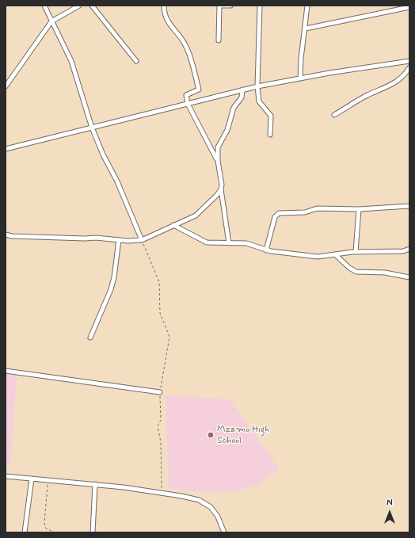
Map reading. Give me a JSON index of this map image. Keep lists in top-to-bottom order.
{
  "places": ["Mzamo High School"],
  "north": "top"
}
